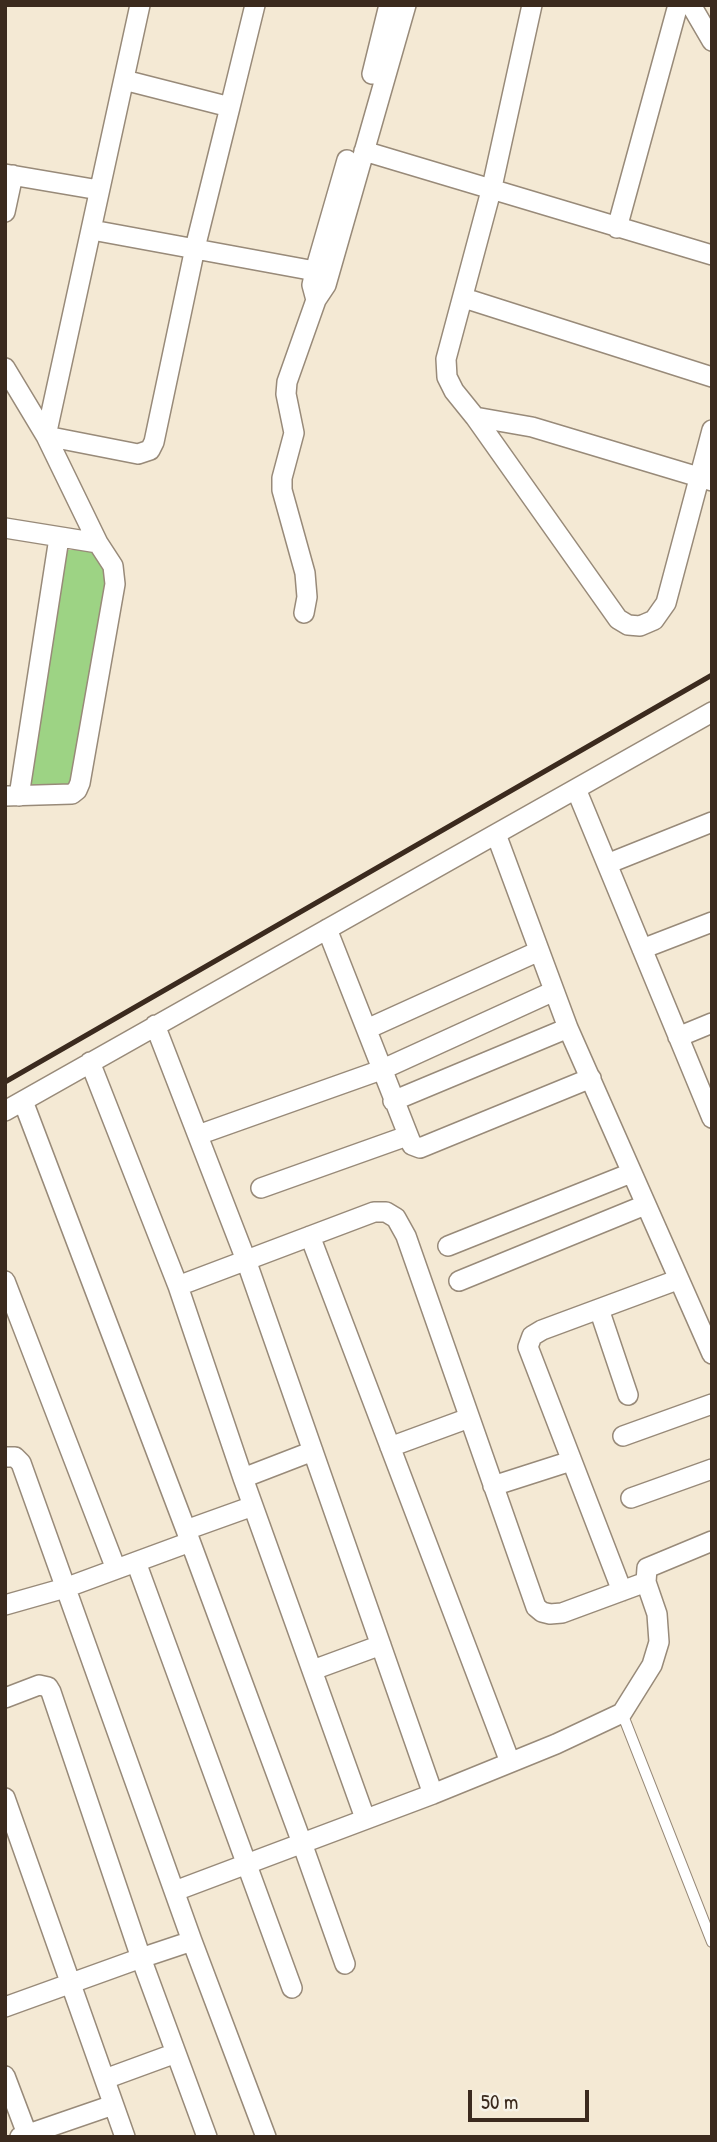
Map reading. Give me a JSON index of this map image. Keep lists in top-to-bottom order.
{
  "scale_bar": "50 m"
}
